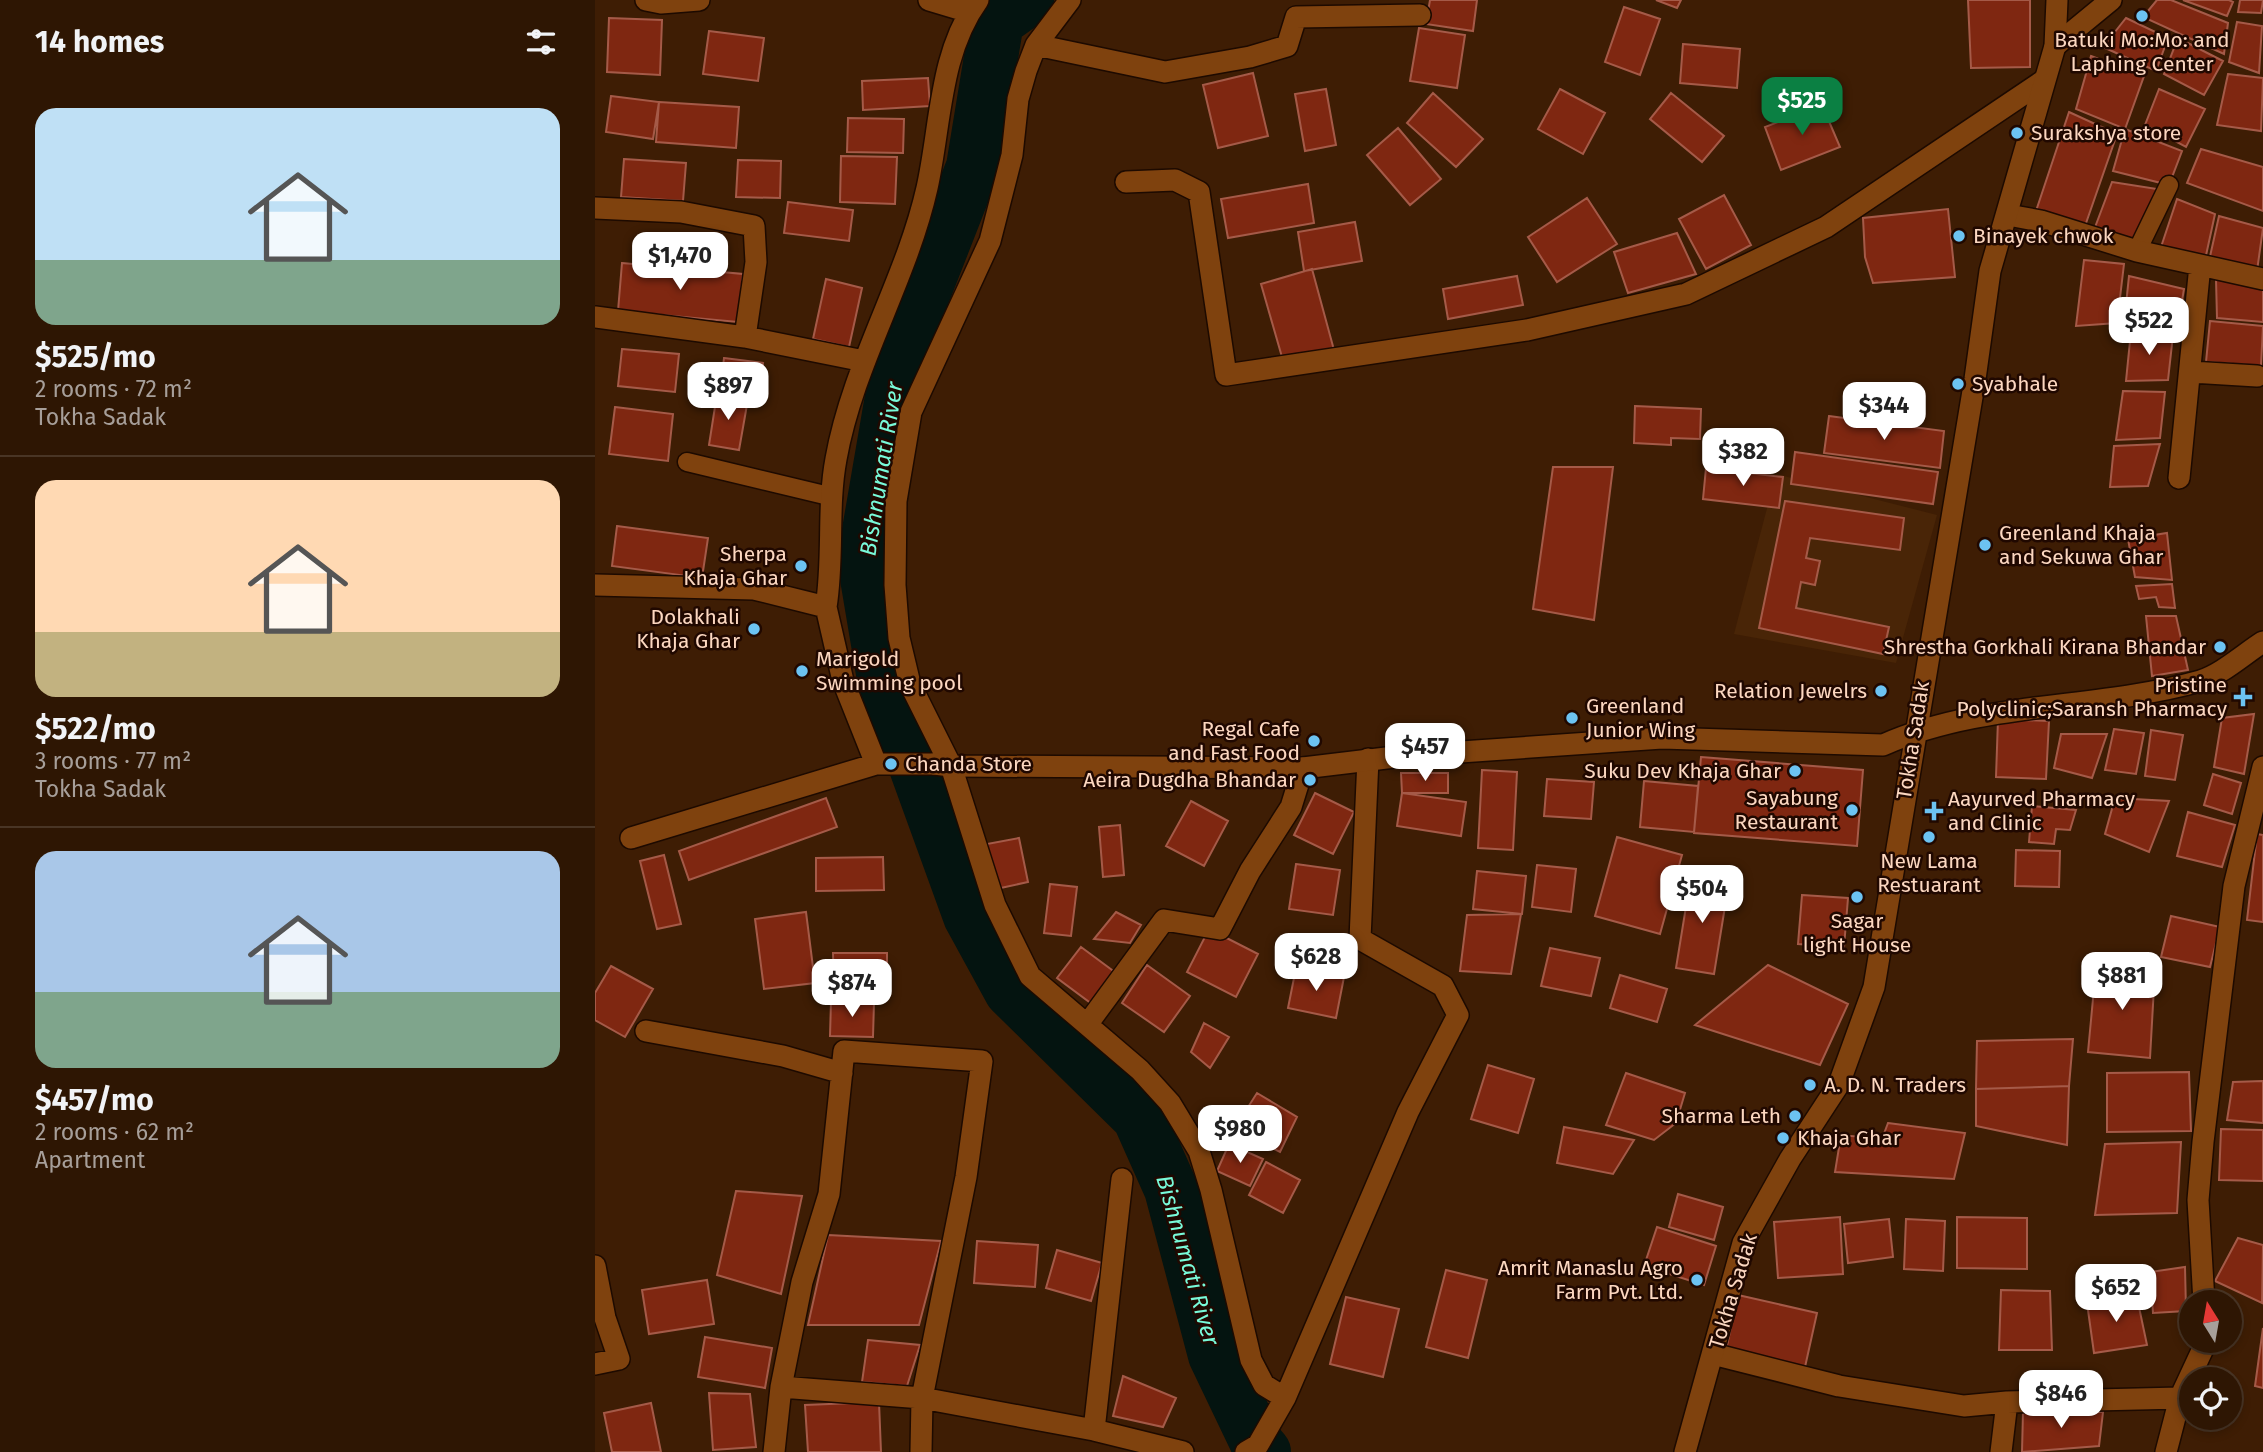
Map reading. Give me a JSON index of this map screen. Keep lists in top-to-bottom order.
{
  "streets": {
    "street": ["Tokha Sadak"]
  },
  "water": ["Bishnumati River"],
  "places": {
    "other": [
      "Batuki Mo:Mo: and Laphing Center",
      "Surakshya store",
      "Binayek chwok",
      "Syabhale",
      "Greenland Khaja and Sekuwa Ghar",
      "Sherpa Khaja Ghar",
      "Dolakhali Khaja Ghar",
      "Shrestha Gorkhali Kirana Bhandar",
      "Marigold Swimming pool",
      "Relation Jewelrs",
      "Greenland Junior Wing",
      "Regal Cafe and Fast Food",
      "Chanda Store",
      "Suku Dev Khaja Ghar",
      "Aeira Dugdha Bhandar",
      "Sayabung Restaurant",
      "New Lama Restuarant",
      "Sagar light House",
      "A. D. N. Traders",
      "Sharma Leth",
      "Khaja Ghar",
      "Amrit Manaslu Agro Farm Pvt. Ltd."
    ],
    "health": ["Pristine Polyclinic;Saransh Pharmacy", "Aayurved Pharmacy and Clinic"]
  },
  "north": "top",
  "page": {
    "heading": "14 homes",
    "price": [
      "$525",
      "$1,470",
      "$522",
      "$897",
      "$344",
      "$382",
      "$457",
      "$504",
      "$628",
      "$881",
      "$874",
      "$980",
      "$652",
      "$846"
    ],
    "list": [
      {
        "name": "$525/mo",
        "note": "2 rooms · 72 m² · Tokha Sadak"
      },
      {
        "name": "$522/mo",
        "note": "3 rooms · 77 m² · Tokha Sadak"
      },
      {
        "name": "$457/mo",
        "note": "2 rooms · 62 m² · Apartment"
      }
    ]
  }
}
